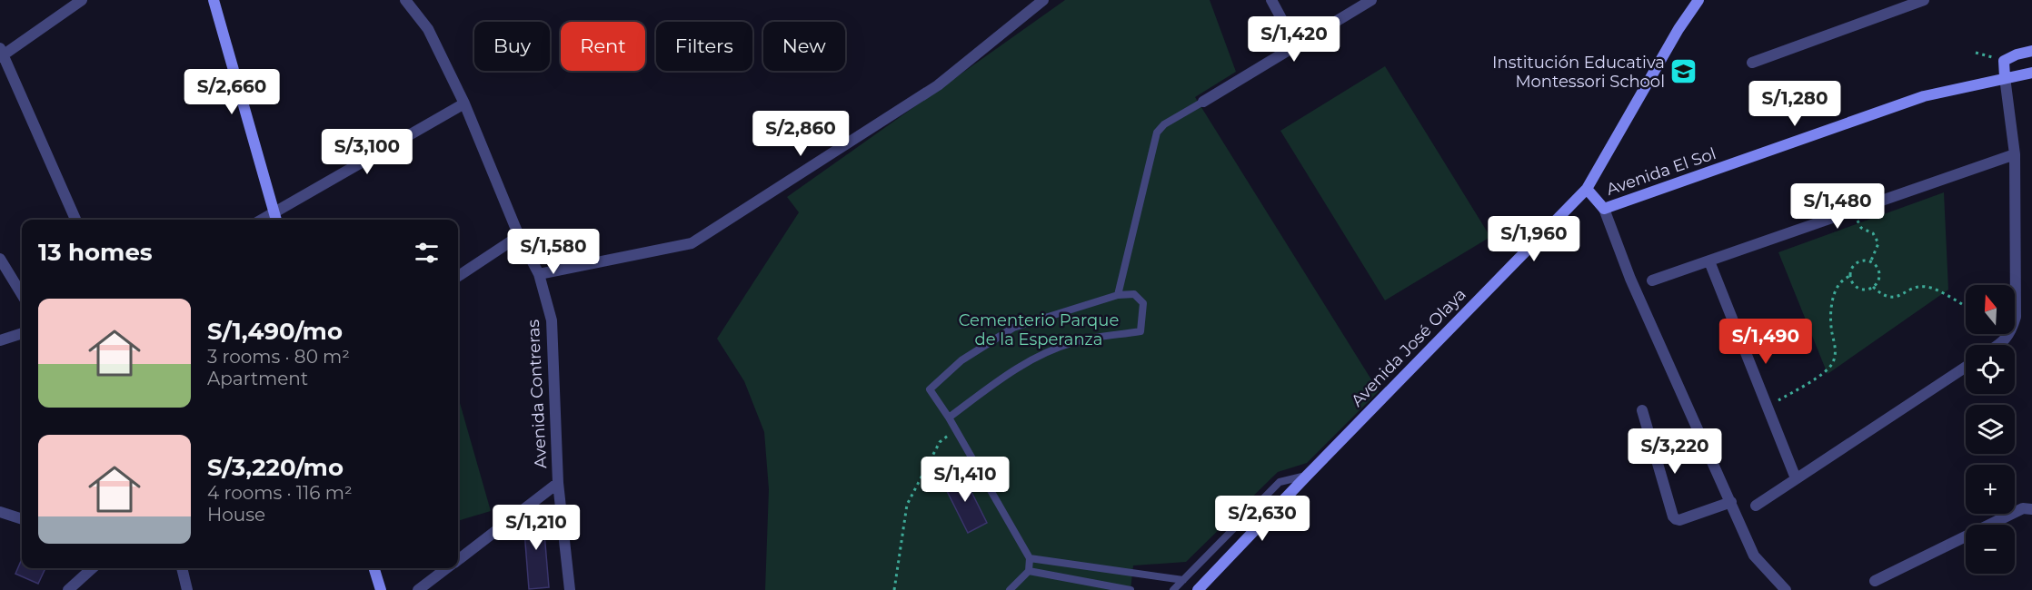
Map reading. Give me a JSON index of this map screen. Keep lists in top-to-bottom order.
{
  "streets": {
    "street": ["Avenida El Sol", "Avenida José Olaya", "Avenida Contreras"]
  },
  "crossings": [
    ["Avenida El Sol", "Avenida José Olaya"]
  ],
  "parks": ["Cementerio Parque de la Esperanza"],
  "places": {
    "school or university": ["Institución Educativa Montessori School"]
  },
  "north": "top",
  "page": {
    "price": [
      "S/1,420",
      "S/2,660",
      "S/1,280",
      "S/2,860",
      "S/3,100",
      "S/1,480",
      "S/1,960",
      "S/1,580",
      "S/1,490",
      "S/3,220",
      "S/1,410",
      "S/2,630",
      "S/1,210"
    ],
    "chip": [
      "Buy",
      "Rent",
      "Filters",
      "New"
    ],
    "heading": "13 homes",
    "map_buttons": ["+", "−"],
    "list": [
      {
        "name": "S/1,490/mo",
        "note": "3 rooms · 80 m² · Apartment"
      },
      {
        "name": "S/3,220/mo",
        "note": "4 rooms · 116 m² · House"
      }
    ]
  }
}
